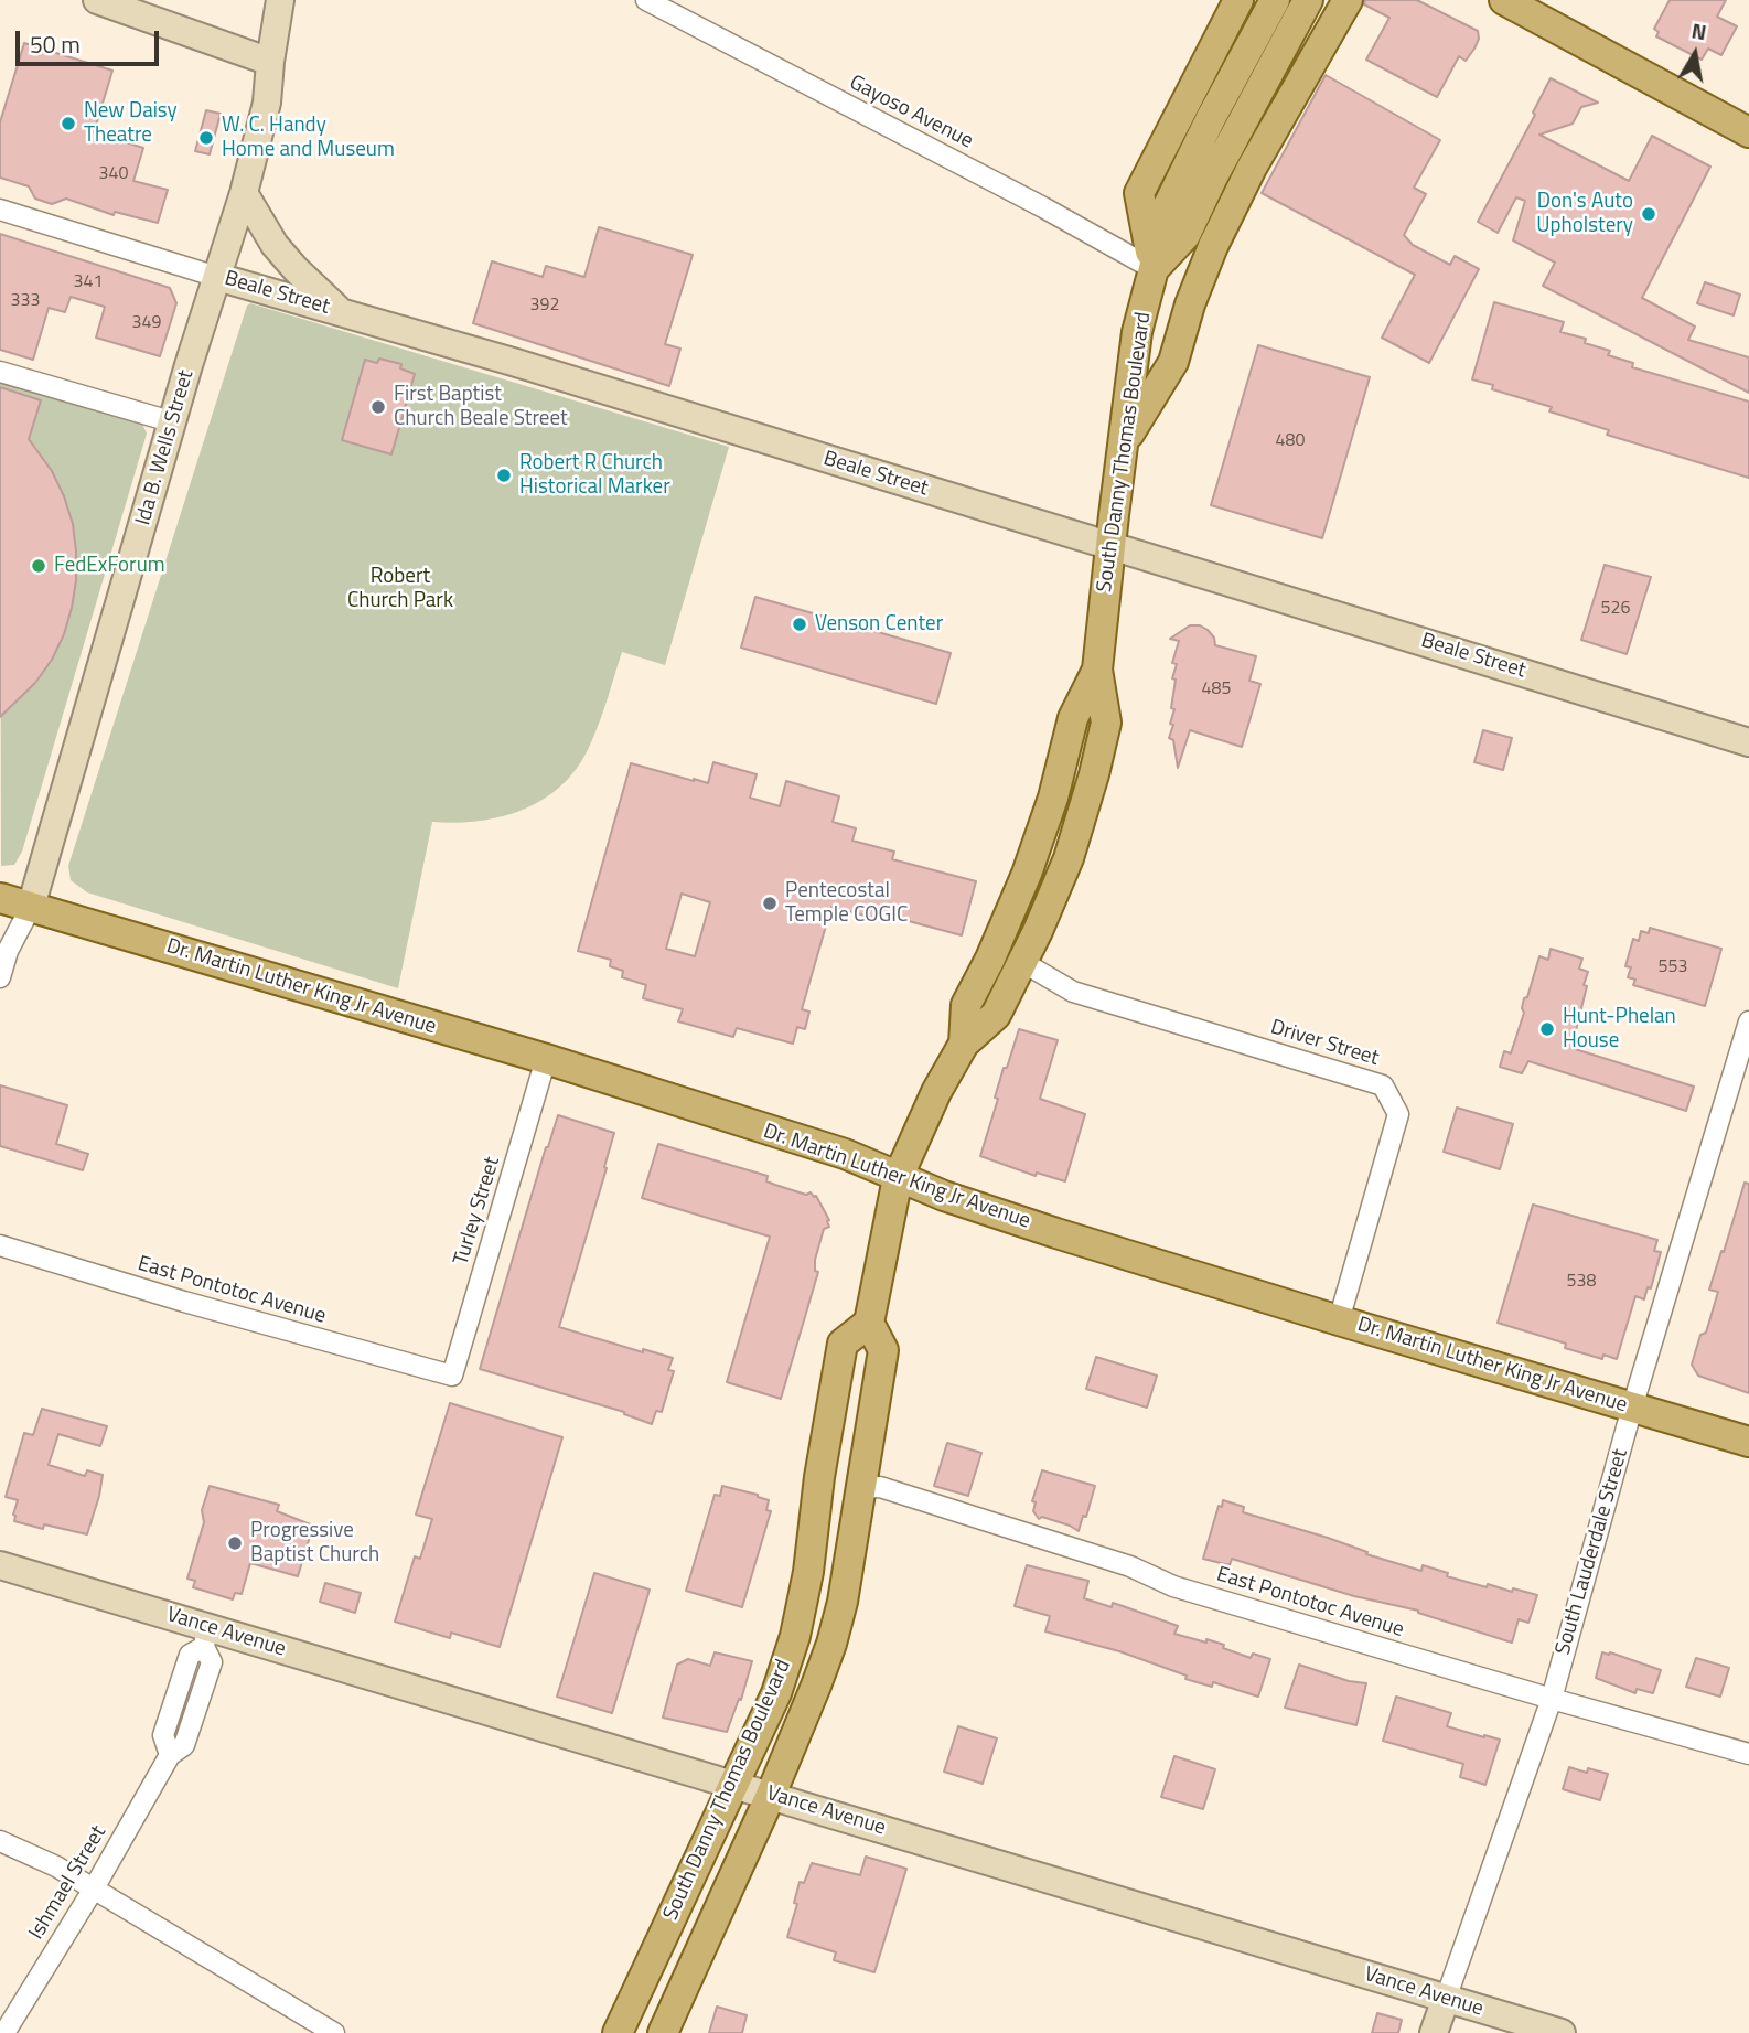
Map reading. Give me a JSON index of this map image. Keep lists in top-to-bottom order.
{
  "streets": {
    "main road": ["South Danny Thomas Boulevard", "Dr. Martin Luther King Jr Avenue"],
    "street": [
      "Gayoso Avenue",
      "Beale Street",
      "Ida B. Wells Street",
      "Driver Street",
      "Turley Street",
      "East Pontotoc Avenue",
      "South Lauderdale Street",
      "Vance Avenue",
      "Ishmael Street"
    ]
  },
  "crossings": [
    ["Gayoso Avenue", "South Danny Thomas Boulevard"],
    ["Beale Street", "Ida B. Wells Street"],
    ["Beale Street", "South Danny Thomas Boulevard"],
    ["Ida B. Wells Street", "Dr. Martin Luther King Jr Avenue"],
    ["South Danny Thomas Boulevard", "Dr. Martin Luther King Jr Avenue"],
    ["South Danny Thomas Boulevard", "Driver Street"],
    ["South Danny Thomas Boulevard", "East Pontotoc Avenue"],
    ["South Danny Thomas Boulevard", "Vance Avenue"],
    ["Dr. Martin Luther King Jr Avenue", "Driver Street"],
    ["Dr. Martin Luther King Jr Avenue", "Turley Street"],
    ["Dr. Martin Luther King Jr Avenue", "South Lauderdale Street"],
    ["Turley Street", "East Pontotoc Avenue"],
    ["East Pontotoc Avenue", "South Lauderdale Street"],
    ["South Lauderdale Street", "Vance Avenue"],
    ["Vance Avenue", "Ishmael Street"]
  ],
  "parks": ["Robert Church Park"],
  "places": [
    "New Daisy Theatre",
    "W. C. Handy Home and Museum",
    "Don's Auto Upholstery",
    "First Baptist Church Beale Street",
    "Robert R Church Historical Marker",
    "FedExForum",
    "Venson Center",
    "Pentecostal Temple COGIC",
    "Hunt-Phelan House",
    "Progressive Baptist Church"
  ],
  "house_numbers": [
    "340",
    "341",
    "333",
    "392",
    "349",
    "480",
    "526",
    "485",
    "553",
    "538"
  ],
  "scale_bar": "50 m",
  "north": "top"
}
